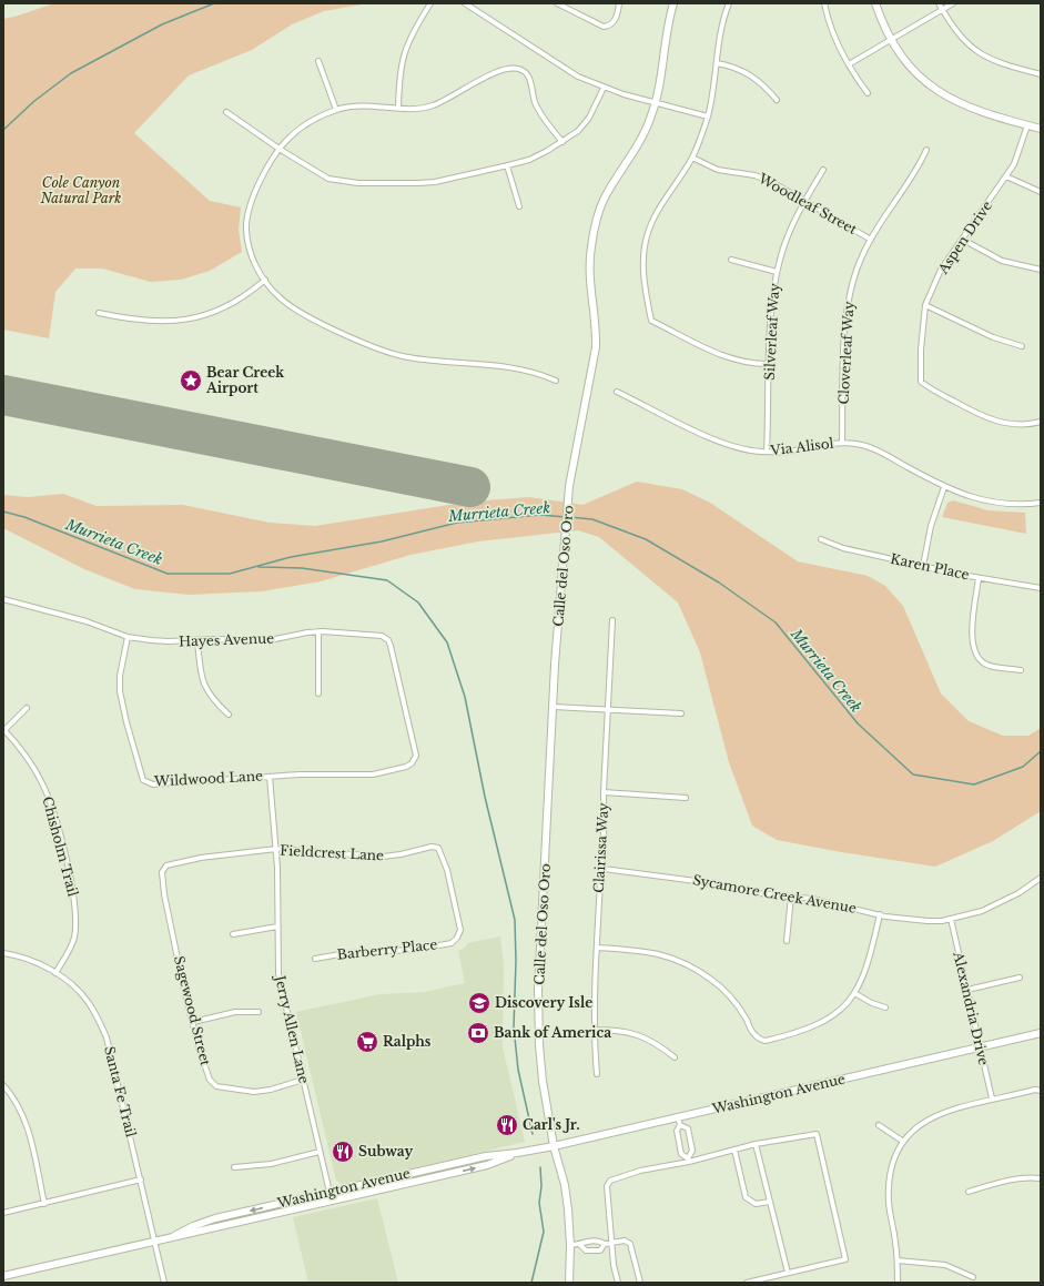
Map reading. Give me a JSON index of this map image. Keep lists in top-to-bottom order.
{
  "streets": {
    "main road": ["Calle del Oso Oro", "Washington Avenue"],
    "street": [
      "Woodleaf Street",
      "Aspen Drive",
      "Silverleaf Way",
      "Cloverleaf Way",
      "Via Alisol",
      "Karen Place",
      "Hayes Avenue",
      "Wildwood Lane",
      "Chisholm Trail",
      "Clairissa Way",
      "Fieldcrest Lane",
      "Sycamore Creek Avenue",
      "Barberry Place",
      "Alexandria Drive",
      "Sagewood Street",
      "Jerry Allen Lane",
      "Santa Fe Trail"
    ]
  },
  "crossings": [
    ["Woodleaf Street", "Silverleaf Way"],
    ["Woodleaf Street", "Cloverleaf Way"],
    ["Silverleaf Way", "Via Alisol"],
    ["Cloverleaf Way", "Via Alisol"],
    ["Calle del Oso Oro", "Washington Avenue"],
    ["Hayes Avenue", "Wildwood Lane"],
    ["Wildwood Lane", "Jerry Allen Lane"],
    ["Chisholm Trail", "Santa Fe Trail"],
    ["Clairissa Way", "Sycamore Creek Avenue"],
    ["Fieldcrest Lane", "Barberry Place"],
    ["Fieldcrest Lane", "Sagewood Street"],
    ["Fieldcrest Lane", "Jerry Allen Lane"],
    ["Sycamore Creek Avenue", "Alexandria Drive"],
    ["Alexandria Drive", "Washington Avenue"],
    ["Sagewood Street", "Jerry Allen Lane"],
    ["Jerry Allen Lane", "Washington Avenue"],
    ["Santa Fe Trail", "Washington Avenue"]
  ],
  "water": ["Murrieta Creek"],
  "parks": ["Cole Canyon Natural Park"],
  "places": {
    "place": ["Bear Creek Airport"],
    "school or university": ["Discovery Isle"],
    "bank": ["Bank of America"],
    "supermarket": ["Ralphs"],
    "restaurant": ["Carl's Jr.", "Subway"]
  }
}
